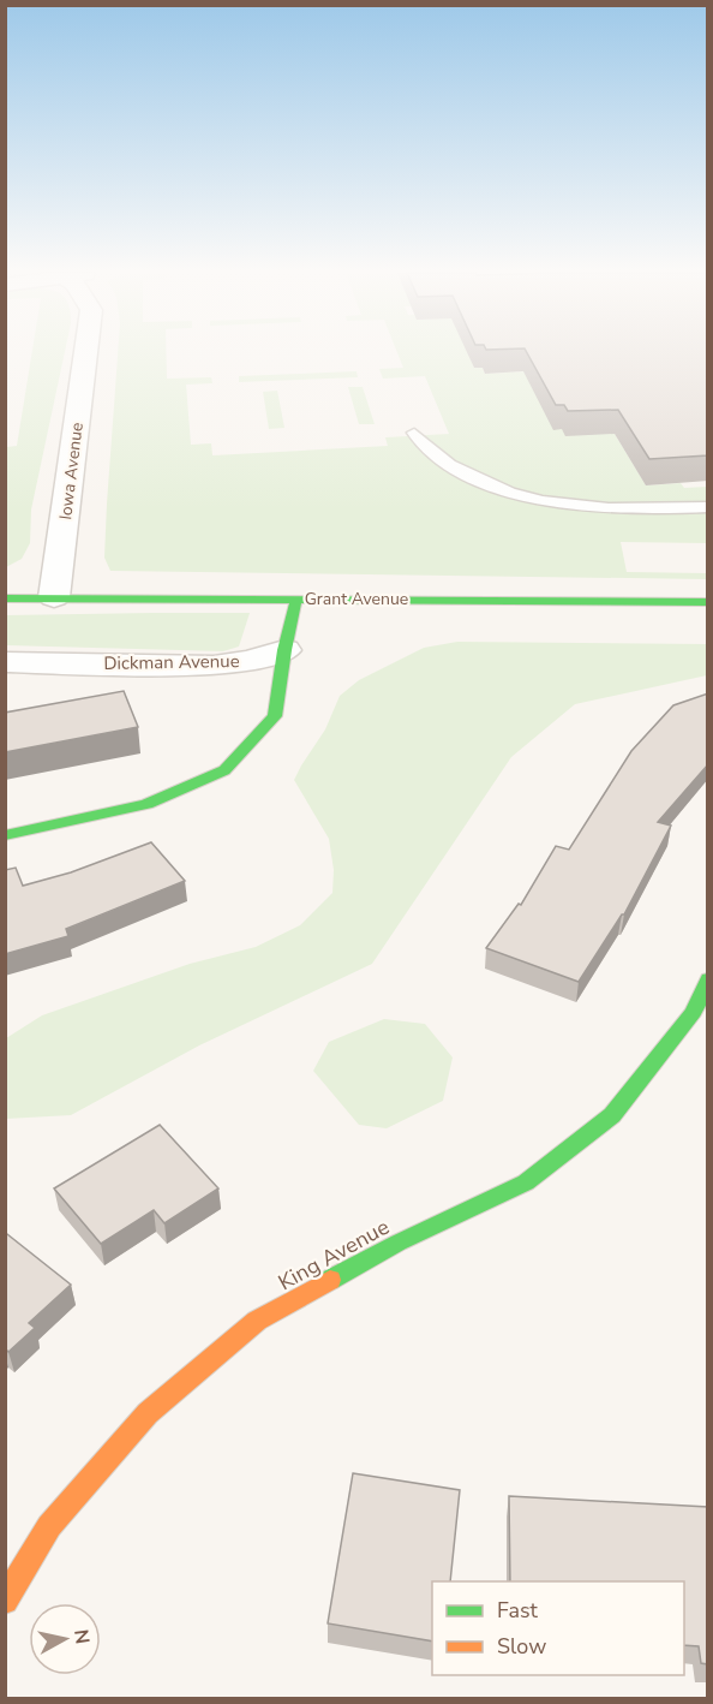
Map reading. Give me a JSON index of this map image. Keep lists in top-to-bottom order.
{
  "streets": {
    "street": [
      "Iowa Avenue",
      "Grant Avenue",
      "Dickman Avenue",
      "King Avenue"
    ]
  },
  "crossings": [
    ["Iowa Avenue", "Grant Avenue"]
  ],
  "legend": ["Fast", "Slow"],
  "north": "right"
}
